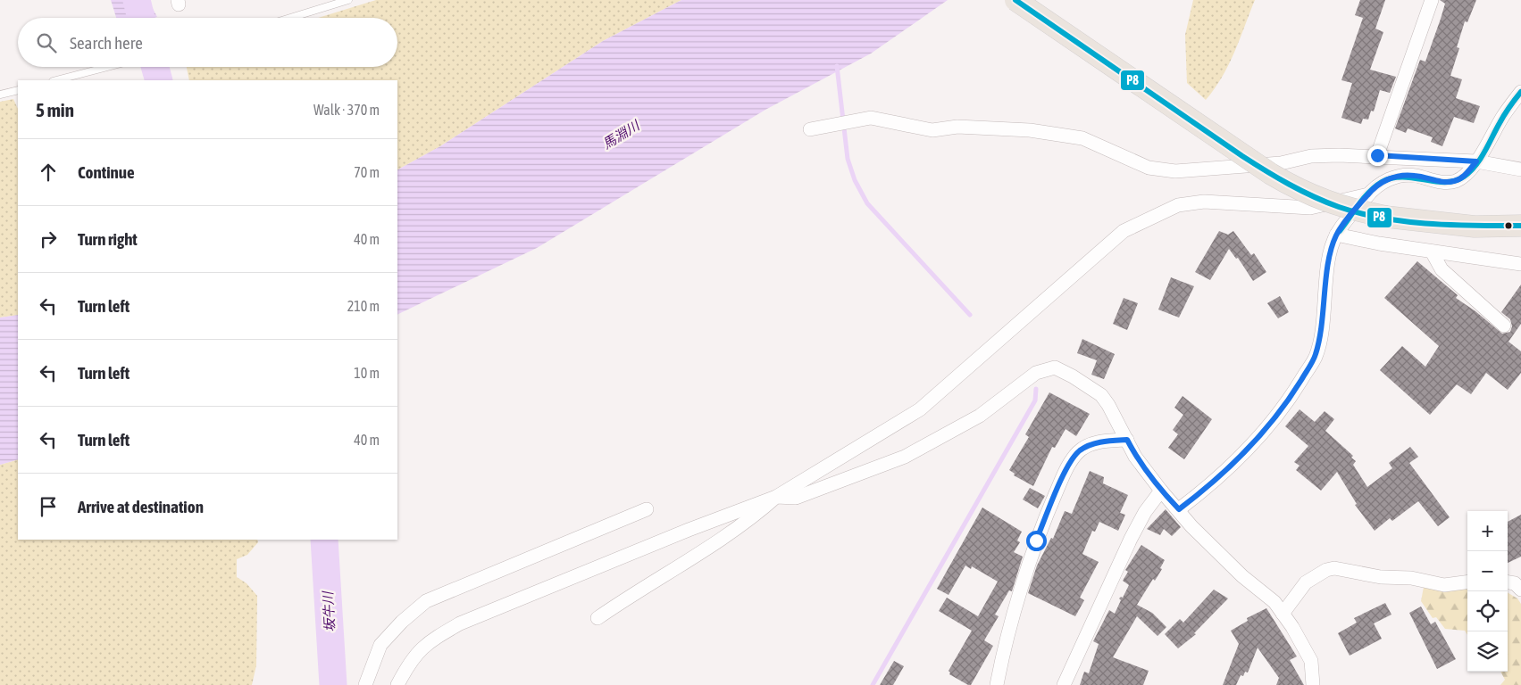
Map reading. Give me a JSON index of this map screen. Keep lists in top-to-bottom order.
{
  "water": ["馬淵川", "坂牛川"],
  "lines": ["transit line P8"],
  "page": {
    "search": "Search here",
    "heading": ["5 min", "Walk · 370 m"],
    "list": [
      ["Continue", "70 m"],
      ["Turn right", "40 m"],
      ["Turn left", "210 m"],
      ["Turn left", "10 m"],
      ["Turn left", "40 m"],
      "Arrive at destination"
    ],
    "map_buttons": ["+", "−"]
  }
}
